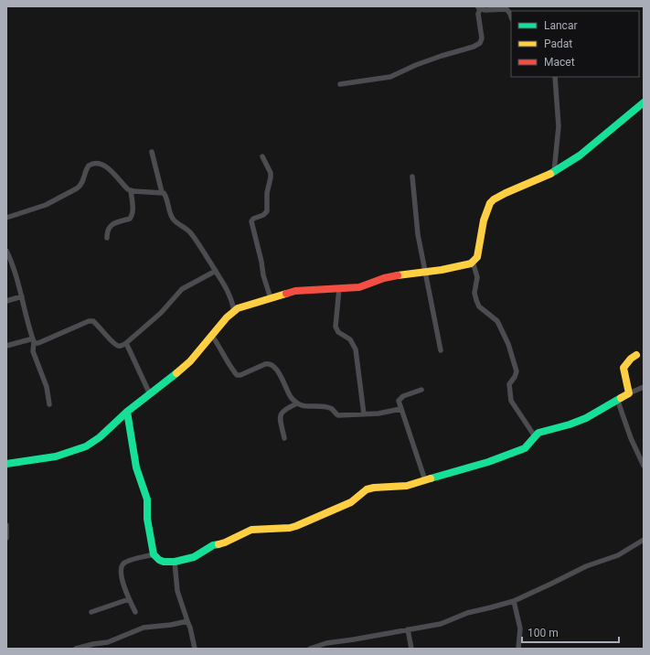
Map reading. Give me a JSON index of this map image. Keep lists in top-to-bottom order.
{
  "legend": ["Lancar", "Padat", "Macet"],
  "scale_bar": "100 m"
}
